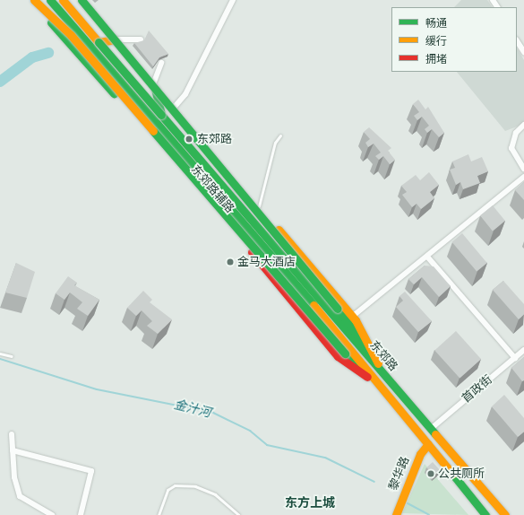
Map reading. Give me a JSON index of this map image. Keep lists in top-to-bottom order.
{
  "streets": {
    "main road": ["东郊路辅路", "东郊路", "黎华路"],
    "street": ["首政街"]
  },
  "crossings": [
    ["东郊路辅路", "东郊路"],
    ["东郊路", "首政街"],
    ["东郊路", "黎华路"]
  ],
  "districts": ["东方上城"],
  "water": ["金汁河"],
  "places": ["东郊路", "金马大酒店", "公共厕所"],
  "legend": ["畅通", "缓行", "拥堵"]
}
